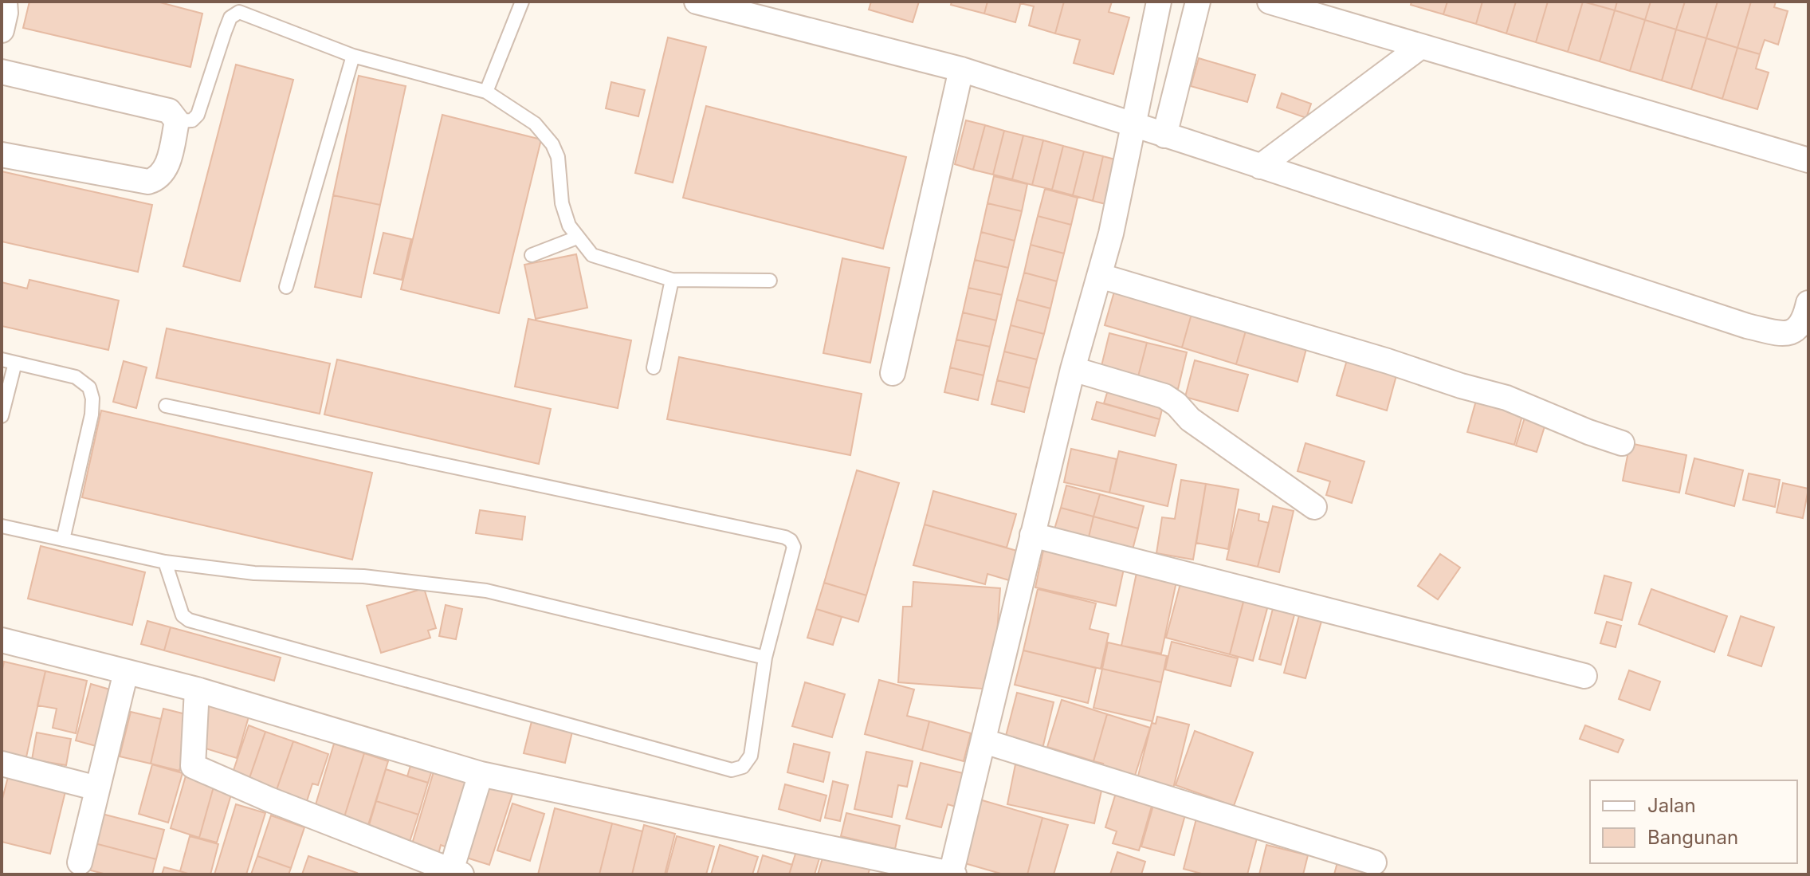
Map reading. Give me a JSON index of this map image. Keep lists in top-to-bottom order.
{
  "legend": ["Jalan", "Bangunan"]
}
